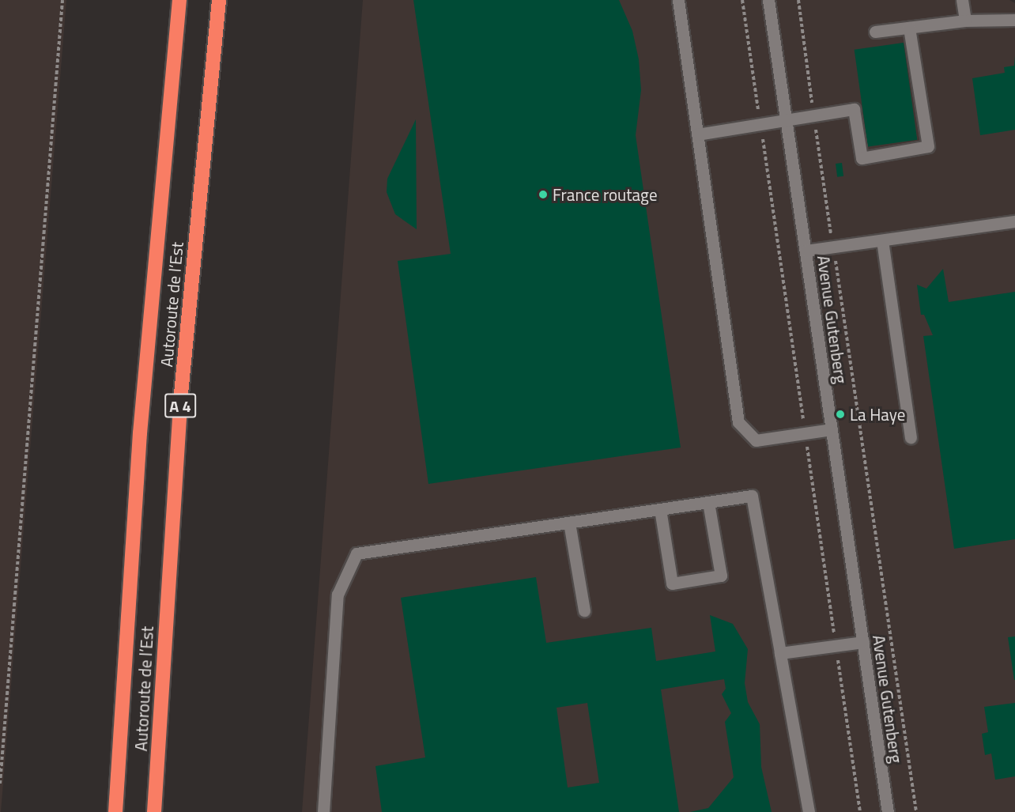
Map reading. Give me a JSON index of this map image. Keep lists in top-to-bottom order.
{
  "streets": {
    "highway": ["Autoroute de l’Est", "A 4"],
    "street": ["Avenue Gutenberg"]
  },
  "places": ["France routage", "La Haye"]
}
